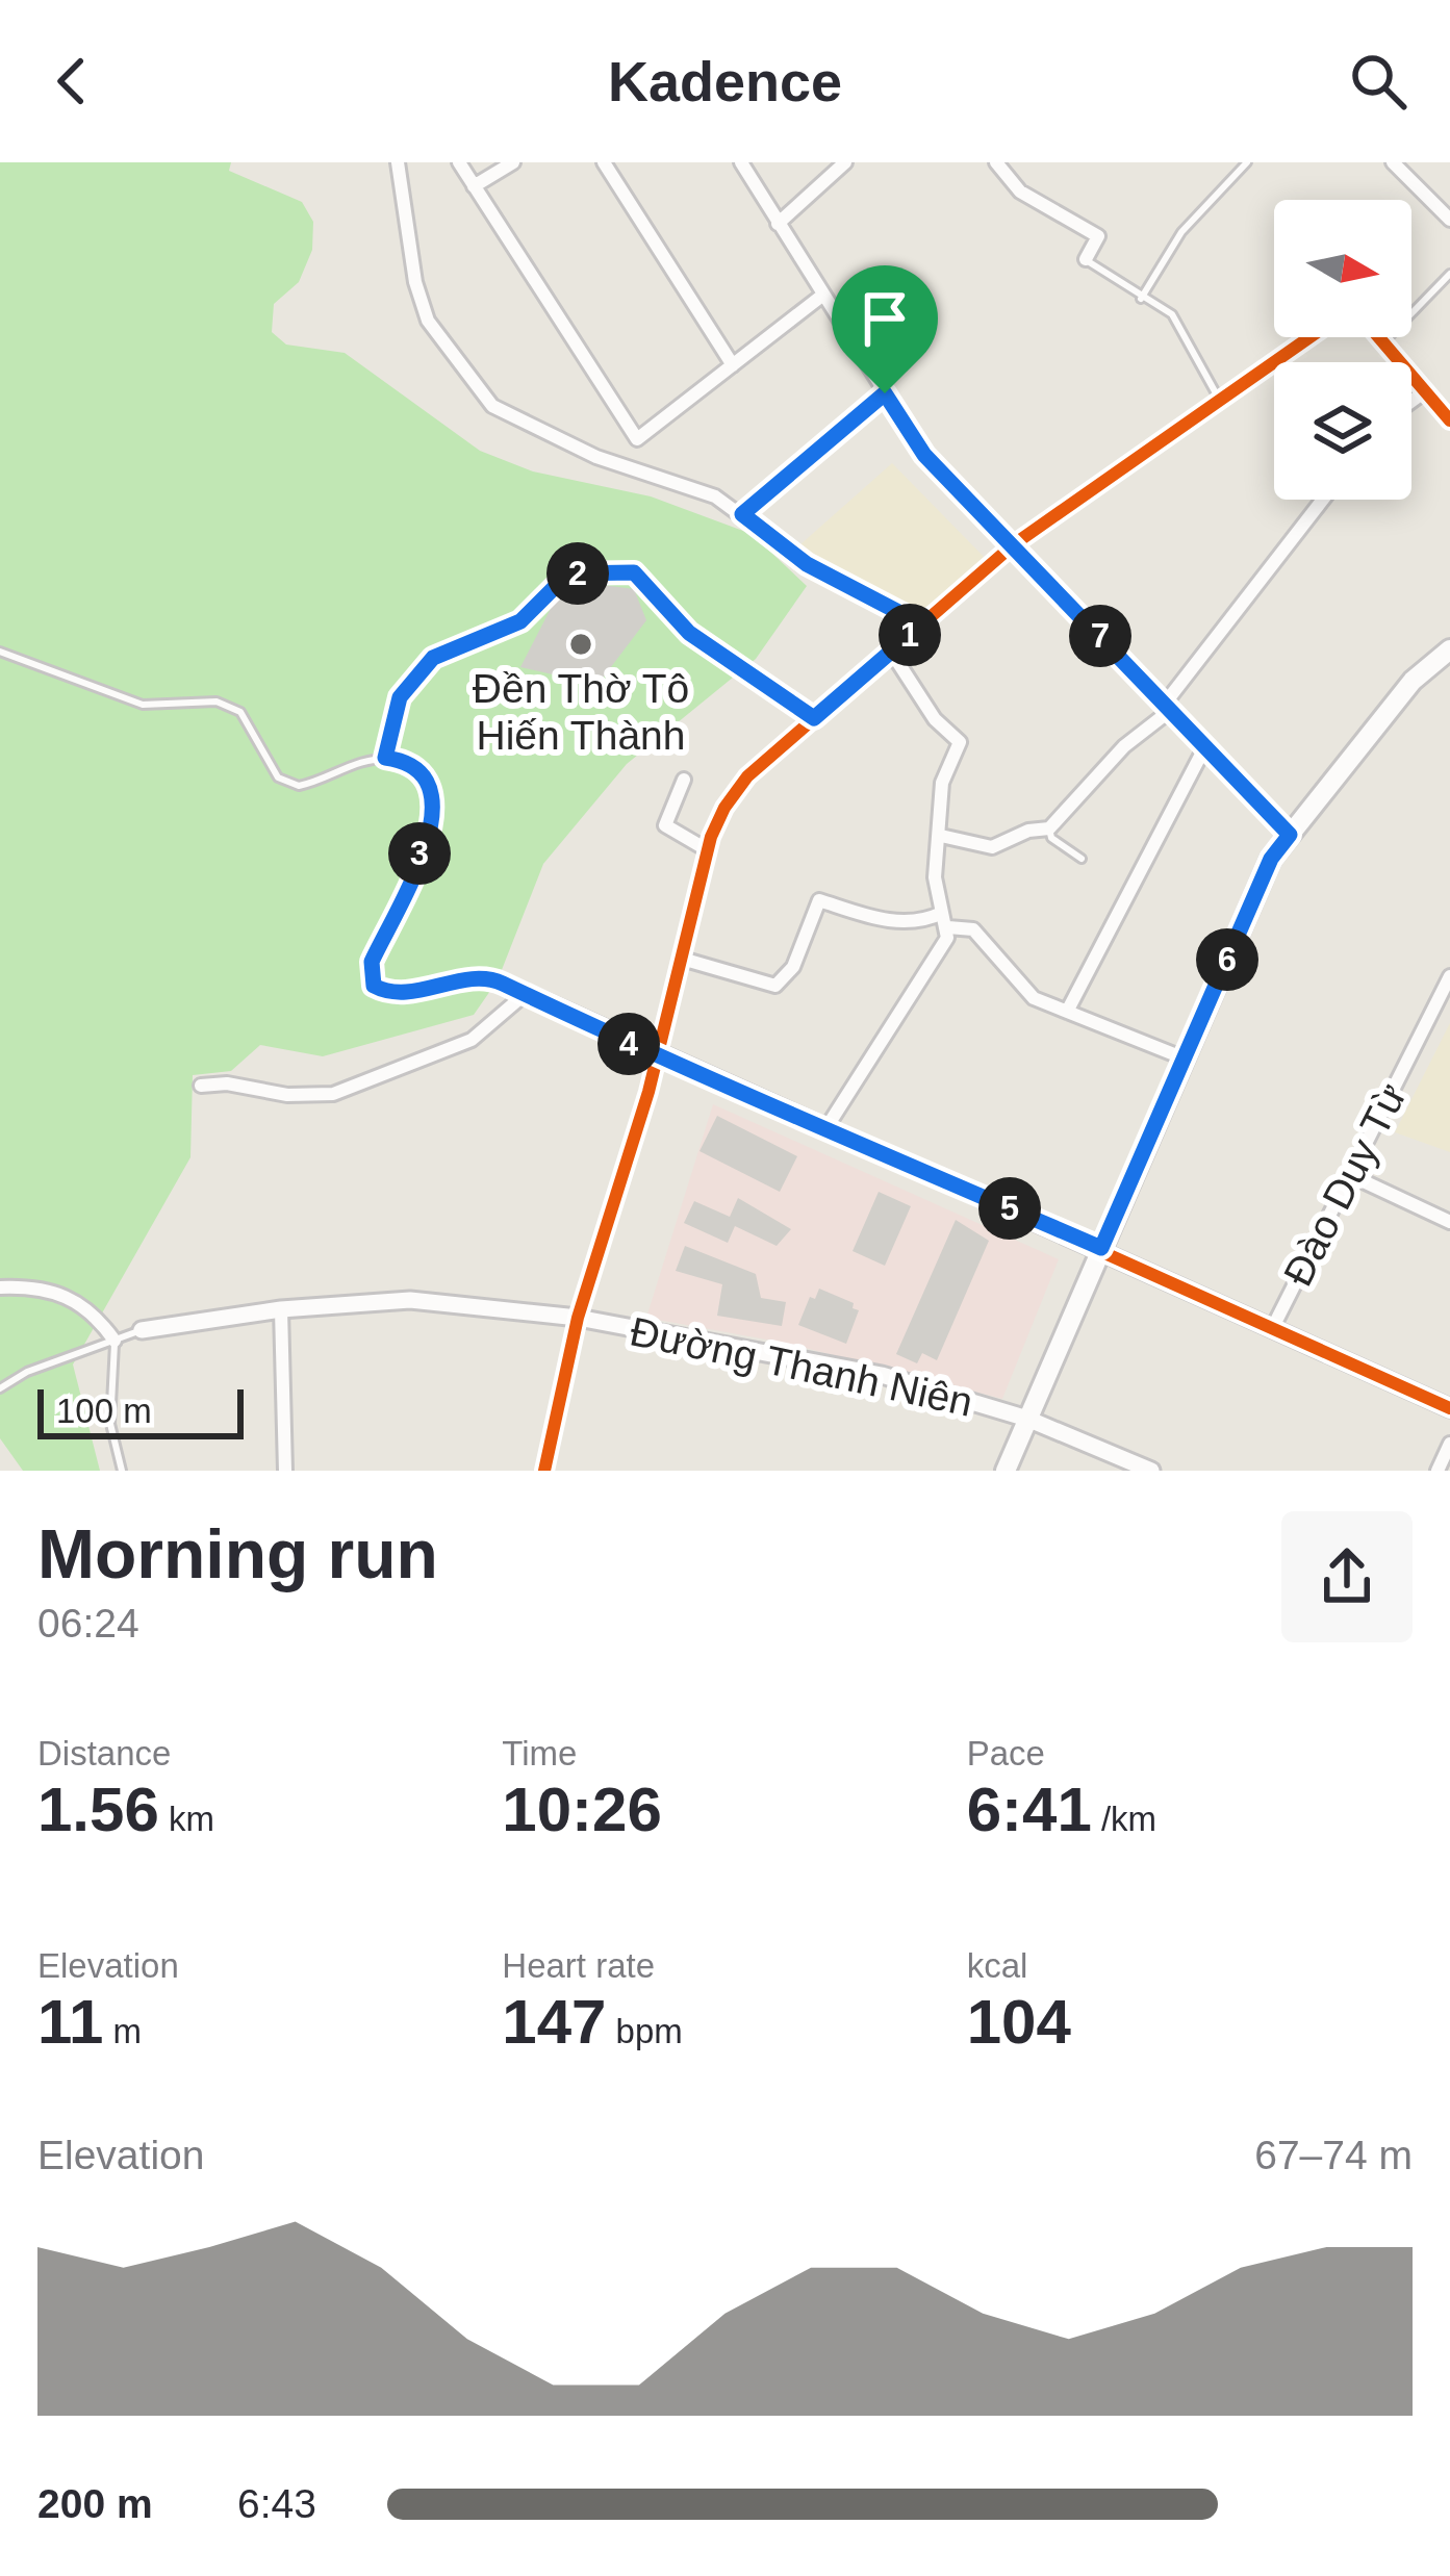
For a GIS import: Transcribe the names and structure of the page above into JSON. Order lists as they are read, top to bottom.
{
  "streets": {
    "street": ["Đào Duy Từ", "Đường Thanh Niên"]
  },
  "places": ["Đền Thờ Tô Hiến Thành"],
  "scale_bar": "100 m",
  "north": "right",
  "page": {
    "header": "Kadence",
    "pins": [
      "2",
      "1",
      "7",
      "3",
      "6",
      "4",
      "5"
    ],
    "scale": "100 m",
    "heading": ["Morning run", "06:24"],
    "stats": [
      ["Distance", "1.56 km"],
      ["Time", "10:26"],
      ["Pace", "6:41 /km"],
      ["Elevation", "11 m"],
      ["Heart rate", "147 bpm"],
      ["kcal", "104"]
    ],
    "chart": ["Elevation", "67–74 m"],
    "list": [
      {
        "name": "200 m",
        "note": "6:43"
      }
    ]
  }
}
